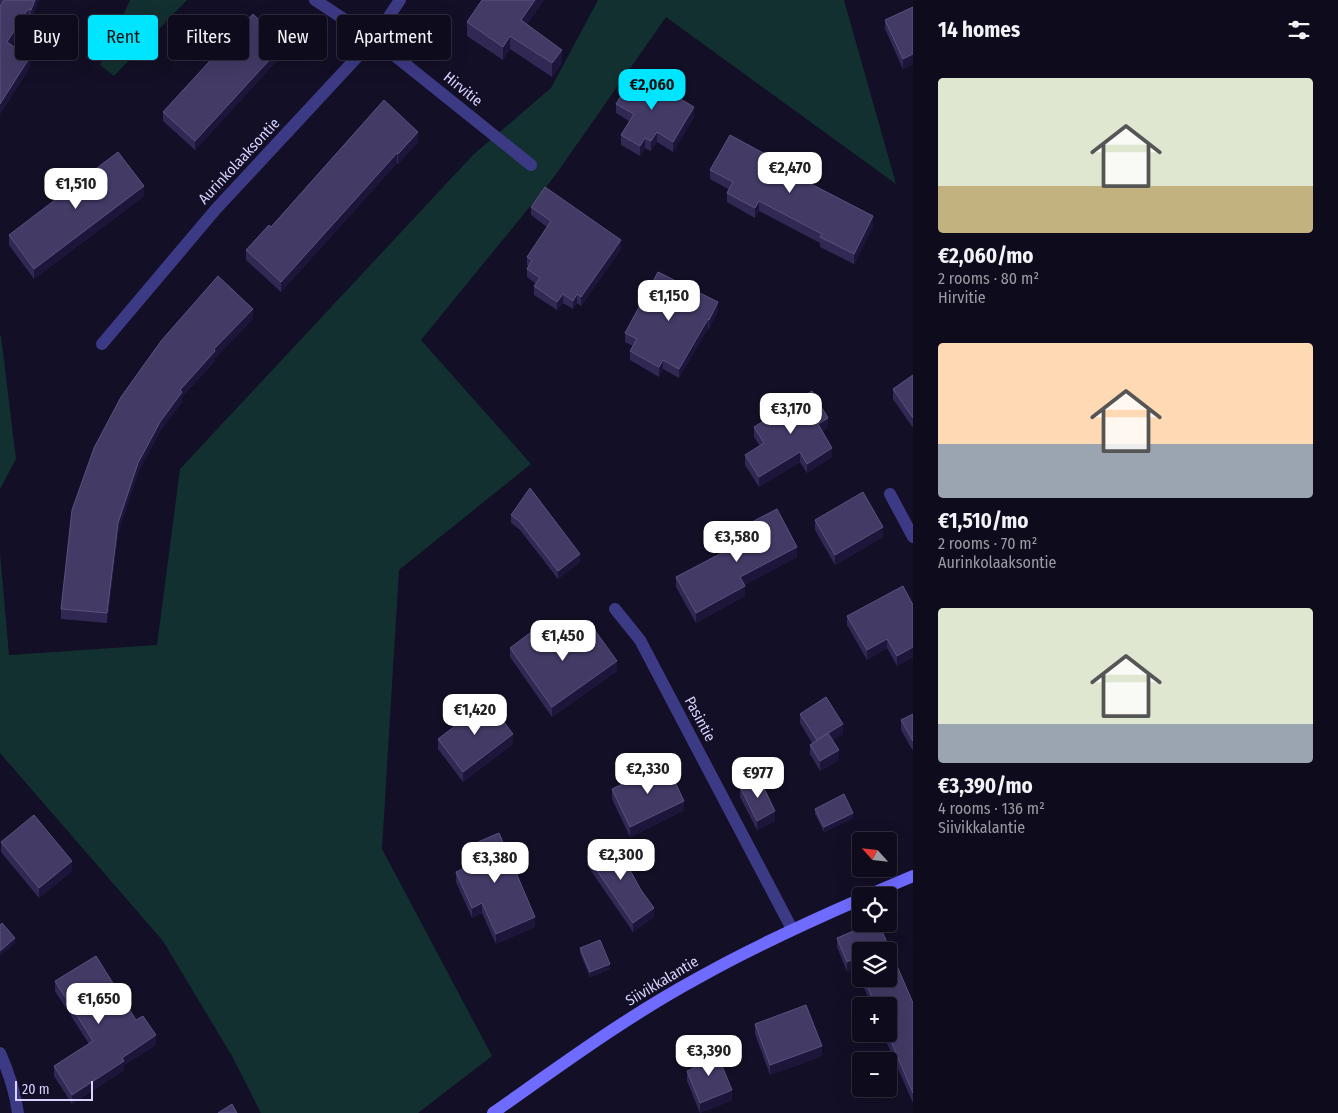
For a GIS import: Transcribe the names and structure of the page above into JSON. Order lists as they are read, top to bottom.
{
  "streets": {
    "main road": ["Siivikkalantie"],
    "street": ["Hirvitie", "Aurinkolaaksontie", "Pasintie"]
  },
  "crossings": [
    ["Pasintie", "Siivikkalantie"]
  ],
  "scale_bar": "20 m",
  "north": "top left",
  "page": {
    "heading": "14 homes",
    "chip": [
      "Buy",
      "Rent",
      "Filters",
      "New",
      "Apartment"
    ],
    "list": [
      {
        "name": "€2,060/mo",
        "note": "2 rooms · 80 m² · Hirvitie"
      },
      {
        "name": "€1,510/mo",
        "note": "2 rooms · 70 m² · Aurinkolaaksontie"
      },
      {
        "name": "€3,390/mo",
        "note": "4 rooms · 136 m² · Siivikkalantie"
      }
    ],
    "price": [
      "€2,060",
      "€2,470",
      "€1,510",
      "€1,150",
      "€3,170",
      "€3,580",
      "€1,450",
      "€1,420",
      "€2,330",
      "€977",
      "€2,300",
      "€3,380",
      "€1,650",
      "€3,390"
    ],
    "map_buttons": ["+", "−"],
    "scale": "20 m"
  }
}
